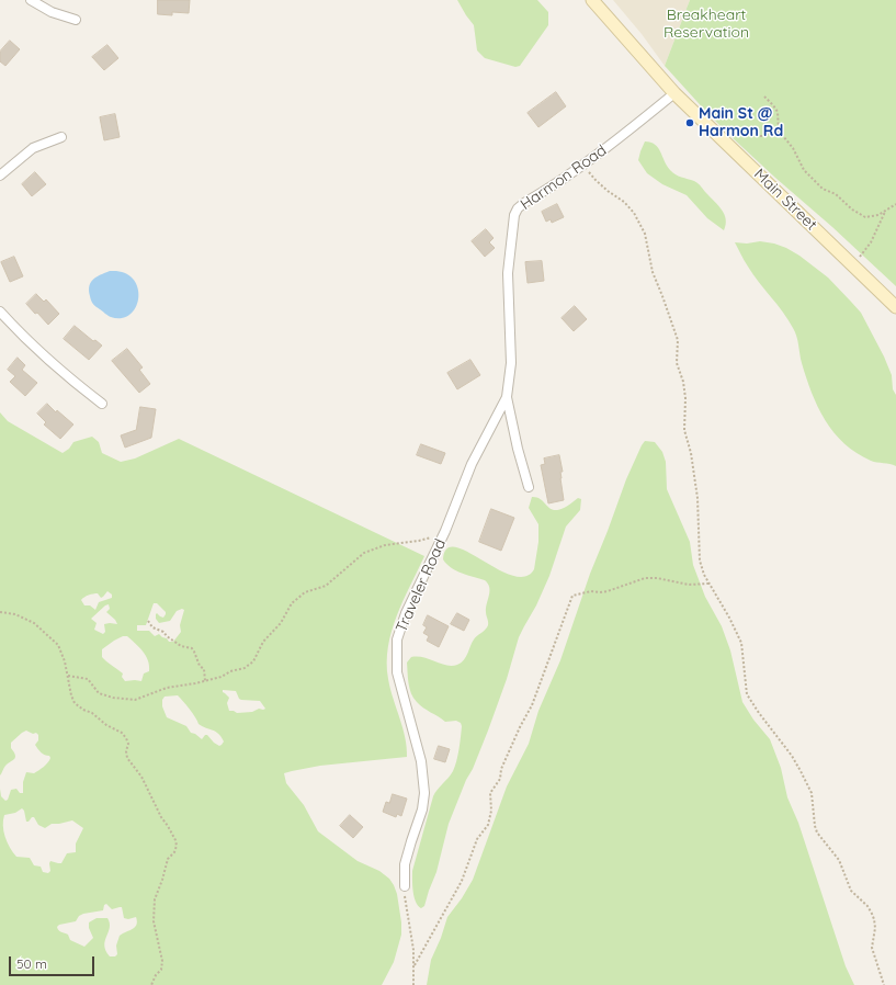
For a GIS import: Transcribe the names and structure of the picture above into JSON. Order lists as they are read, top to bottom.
{
  "streets": {
    "main road": ["Main Street"],
    "street": ["Harmon Road", "Traveler Road"]
  },
  "crossings": [
    ["Harmon Road", "Main Street"],
    ["Harmon Road", "Traveler Road"]
  ],
  "parks": ["Breakheart Reservation"],
  "places": ["Main St @ Harmon Rd"],
  "scale_bar": "50 m"
}
